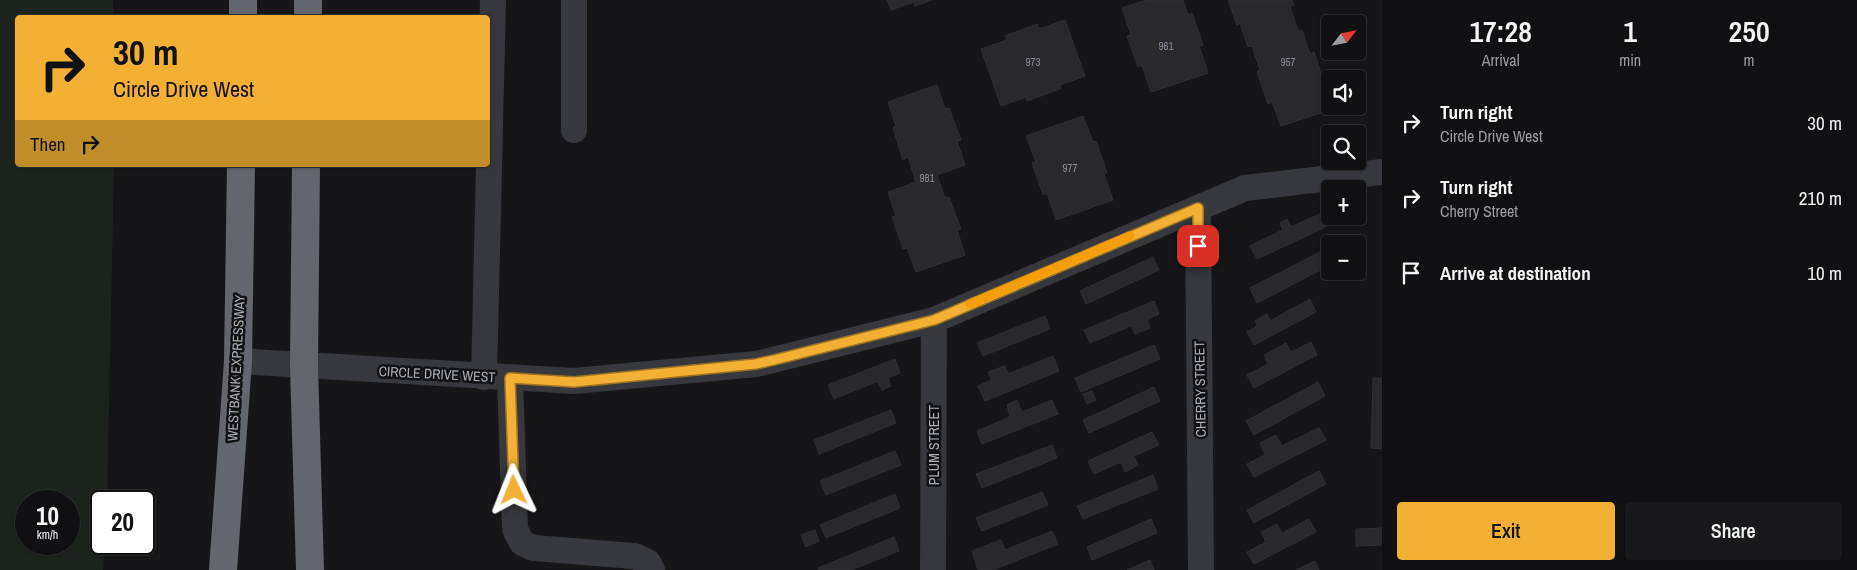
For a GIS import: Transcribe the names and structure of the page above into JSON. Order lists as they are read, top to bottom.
{
  "streets": {
    "highway": ["WESTBANK EXPRESSWAY"],
    "street": ["CIRCLE DRIVE WEST", "CHERRY STREET", "PLUM STREET"]
  },
  "crossings": [
    ["WESTBANK EXPRESSWAY", "CIRCLE DRIVE WEST"],
    ["CIRCLE DRIVE WEST", "CHERRY STREET"],
    ["CIRCLE DRIVE WEST", "PLUM STREET"]
  ],
  "house_numbers": [
    "961",
    "973",
    "957",
    "977",
    "981"
  ],
  "north": "top right",
  "page": {
    "eta": [
      "17:28",
      "Arrival",
      "1",
      "min",
      "250",
      "m"
    ],
    "map_buttons": ["+", "−"],
    "turn": ["30 m", "Circle Drive West"],
    "list": [
      {
        "name": "Turn right",
        "note": "Circle Drive West",
        "value": "30 m"
      },
      {
        "name": "Turn right",
        "note": "Cherry Street",
        "value": "210 m"
      },
      {
        "name": "Arrive at destination",
        "value": "10 m"
      }
    ],
    "then": "Then",
    "speed": "10 km/h",
    "limit": "20",
    "buttons": ["Exit", "Share"]
  }
}
